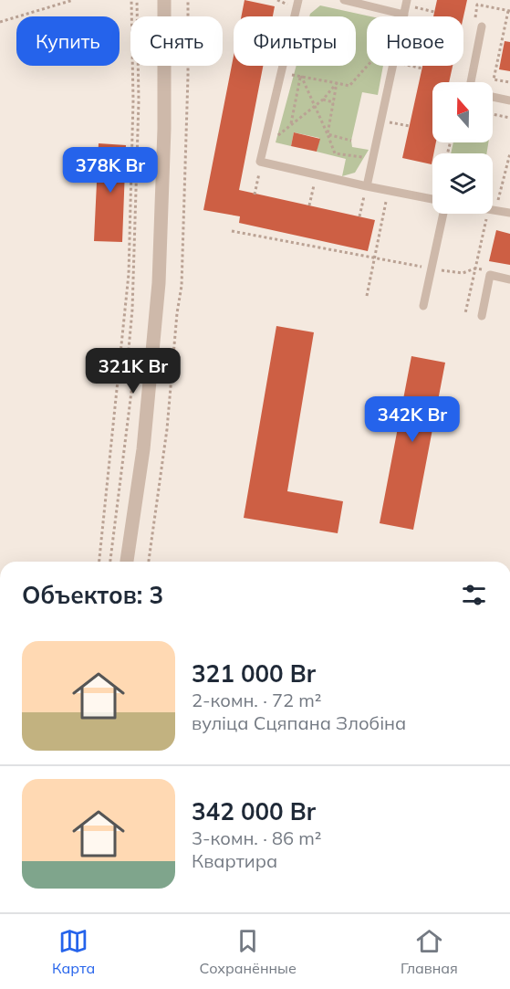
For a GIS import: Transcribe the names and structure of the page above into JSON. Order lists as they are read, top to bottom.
{
  "north": "top",
  "page": {
    "chip": [
      "Купить",
      "Снять",
      "Фильтры",
      "Новое"
    ],
    "price": ["378K Br", "321K Br", "342K Br"],
    "heading": "Объектов: 3",
    "list": [
      {
        "name": "321 000 Br",
        "note": "2-комн. · 72 m² · вуліца Сцяпана Злобіна"
      },
      {
        "name": "342 000 Br",
        "note": "3-комн. · 86 m² · Квартира"
      }
    ],
    "tabs": ["Карта", "Сохранённые", "Главная"]
  }
}
